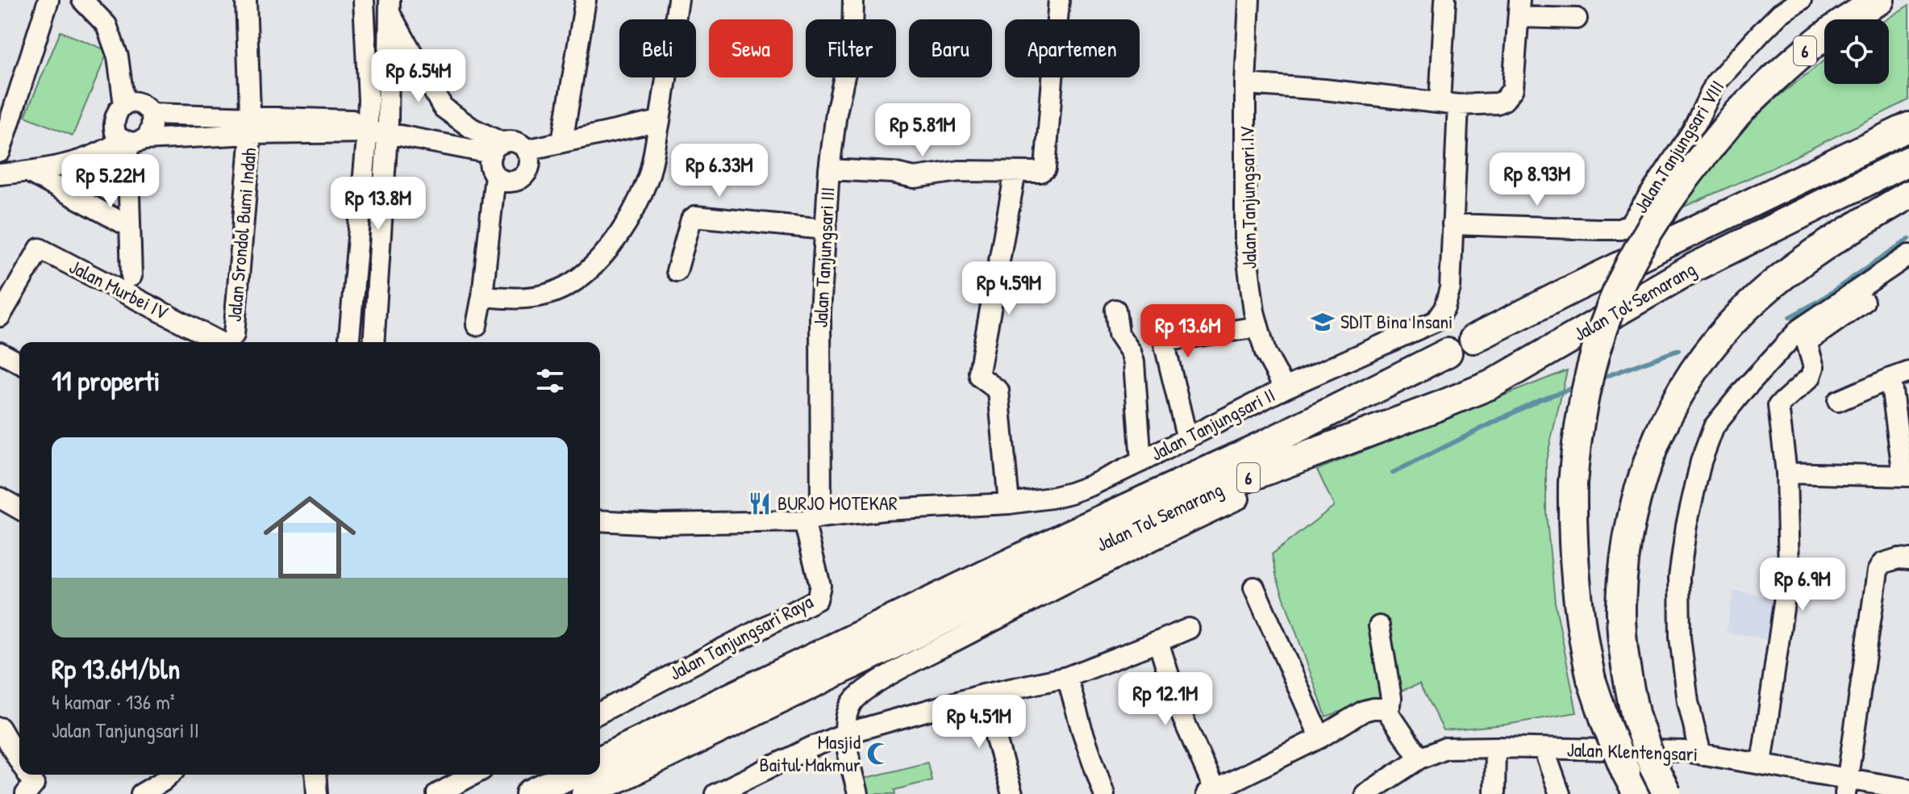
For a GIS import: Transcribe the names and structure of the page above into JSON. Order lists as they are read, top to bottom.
{
  "streets": {
    "highway": ["6", "Jalan Tol Semarang"],
    "street": [
      "Jalan Tanjungsari VIII",
      "Jalan Tanjungsari IV",
      "Jalan Srondol Bumi Indah",
      "Jalan Tanjungsari III",
      "Jalan Murbei IV",
      "Jalan Tanjungsari II",
      "Jalan Tanjungsari Raya",
      "Jalan Klentengsari"
    ]
  },
  "crossings": [
    ["Jalan Tanjungsari IV", "Jalan Tanjungsari II"],
    ["Jalan Srondol Bumi Indah", "Jalan Murbei IV"],
    ["Jalan Tanjungsari III", "Jalan Tanjungsari II"],
    ["Jalan Tanjungsari III", "Jalan Tanjungsari Raya"],
    ["Jalan Tanjungsari II", "Jalan Tanjungsari Raya"]
  ],
  "places": {
    "school or university": ["SDIT Bina Insani"],
    "restaurant": ["BURJO MOTEKAR"],
    "mosque": ["Masjid Baitul Makmur"]
  },
  "page": {
    "chip": [
      "Beli",
      "Sewa",
      "Filter",
      "Baru",
      "Apartemen"
    ],
    "price": [
      "Rp 6.54M",
      "Rp 5.81M",
      "Rp 6.33M",
      "Rp 8.93M",
      "Rp 5.22M",
      "Rp 13.8M",
      "Rp 4.59M",
      "Rp 13.6M",
      "Rp 6.9M",
      "Rp 12.1M",
      "Rp 4.51M"
    ],
    "heading": "11 properti",
    "list": [
      {
        "name": "Rp 13.6M/bln",
        "note": "4 kamar · 136 m² · Jalan Tanjungsari II"
      }
    ]
  }
}
